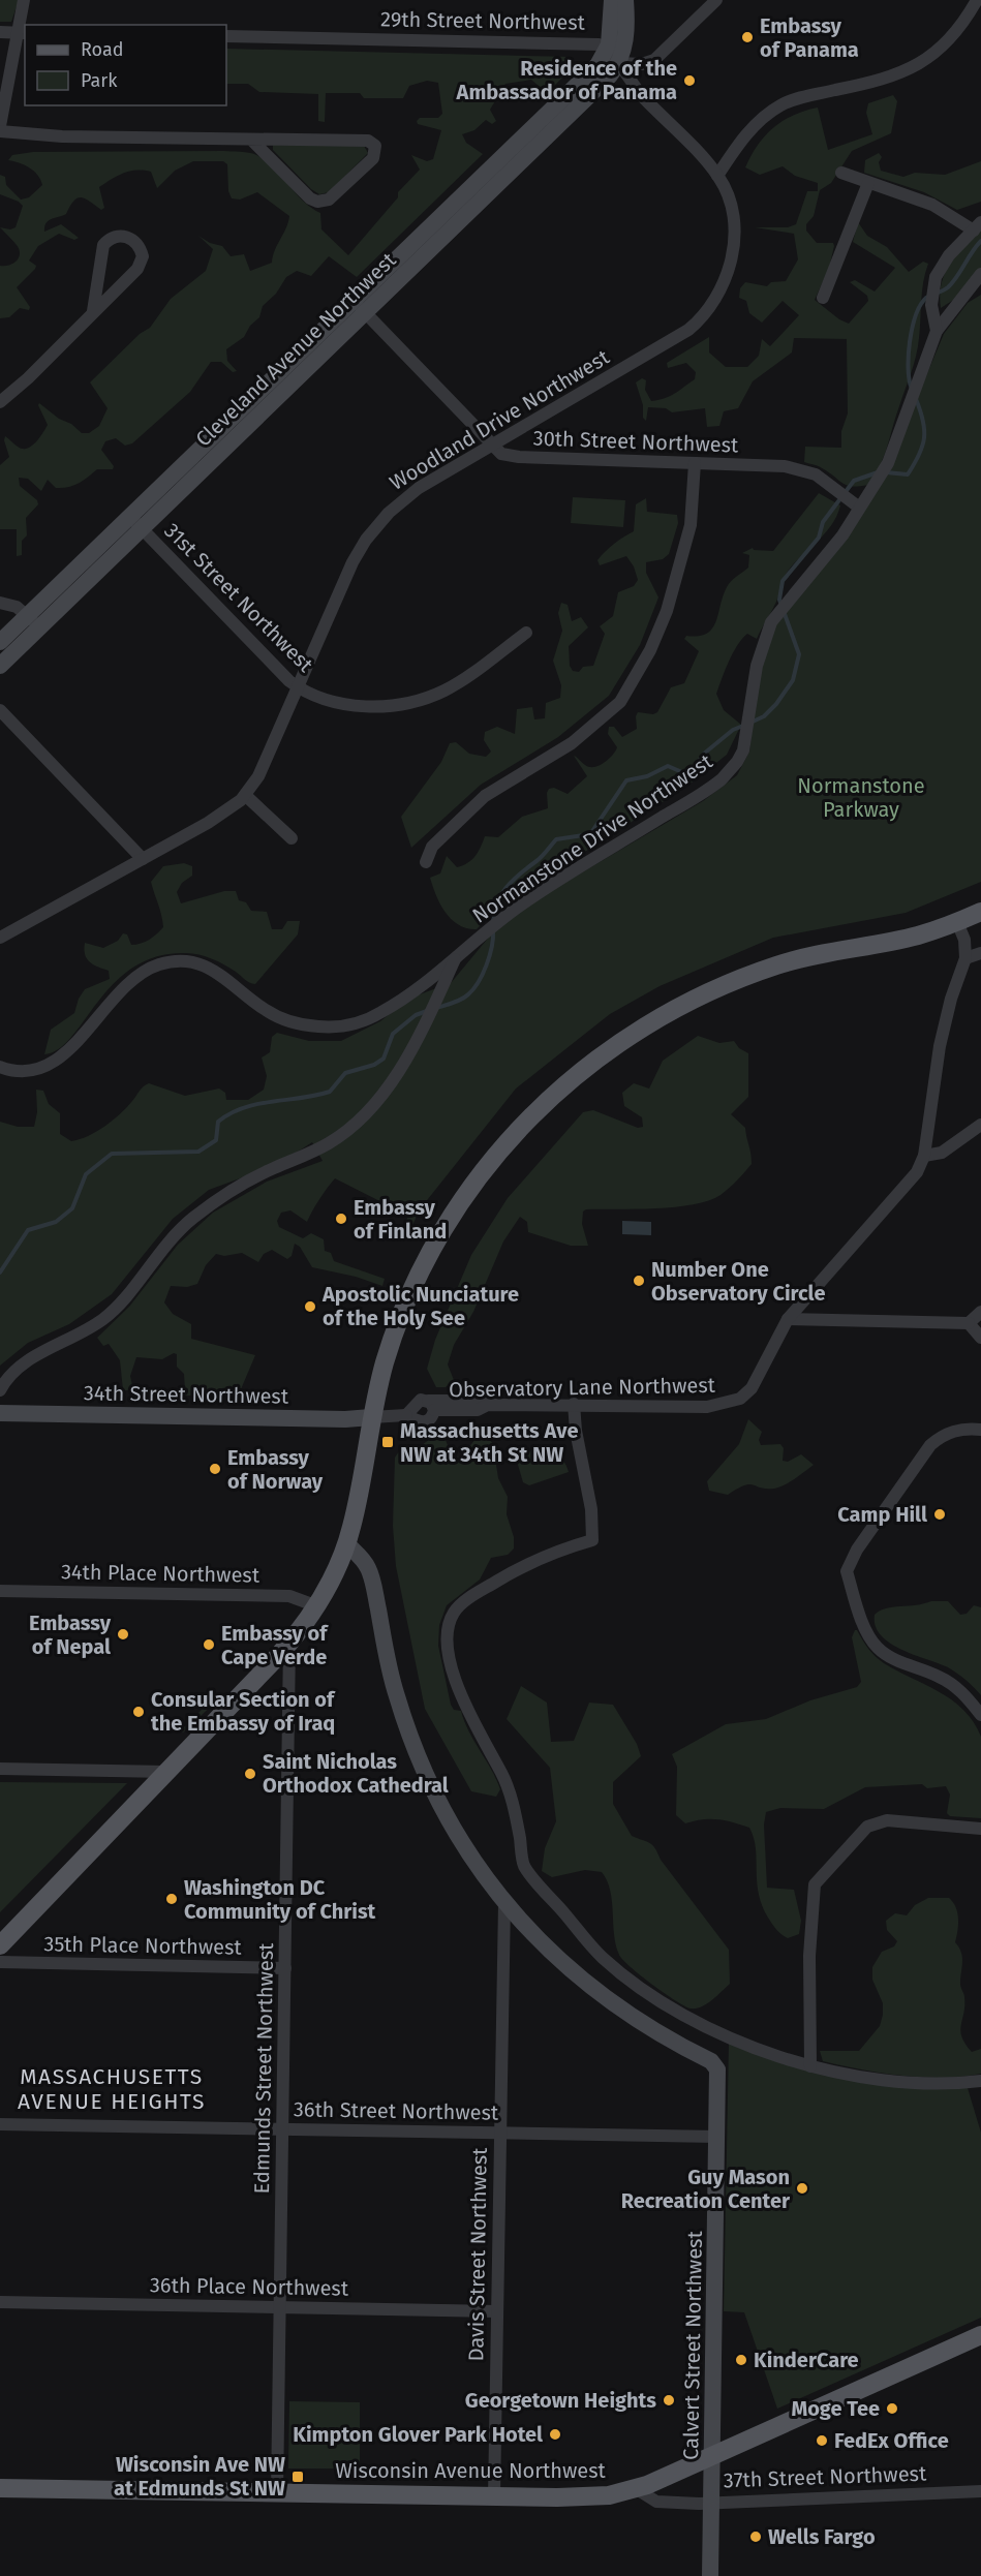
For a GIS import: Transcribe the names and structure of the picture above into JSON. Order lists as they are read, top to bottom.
{
  "streets": {
    "main road": [
      "Cleveland Avenue Northwest",
      "34th Street Northwest",
      "Calvert Street Northwest",
      "Wisconsin Avenue Northwest"
    ],
    "street": [
      "29th Street Northwest",
      "Woodland Drive Northwest",
      "30th Street Northwest",
      "31st Street Northwest",
      "Normanstone Drive Northwest",
      "Observatory Lane Northwest",
      "34th Place Northwest",
      "35th Place Northwest",
      "Edmunds Street Northwest",
      "36th Street Northwest",
      "Davis Street Northwest",
      "36th Place Northwest",
      "37th Street Northwest"
    ]
  },
  "crossings": [
    ["29th Street Northwest", "Cleveland Avenue Northwest"],
    ["Cleveland Avenue Northwest", "30th Street Northwest"],
    ["Cleveland Avenue Northwest", "31st Street Northwest"],
    ["Woodland Drive Northwest", "30th Street Northwest"],
    ["Woodland Drive Northwest", "31st Street Northwest"],
    ["30th Street Northwest", "Normanstone Drive Northwest"],
    ["Observatory Lane Northwest", "34th Street Northwest"],
    ["35th Place Northwest", "Edmunds Street Northwest"],
    ["Edmunds Street Northwest", "36th Street Northwest"],
    ["Edmunds Street Northwest", "36th Place Northwest"],
    ["Edmunds Street Northwest", "Wisconsin Avenue Northwest"],
    ["36th Street Northwest", "Davis Street Northwest"],
    ["36th Street Northwest", "Calvert Street Northwest"],
    ["Davis Street Northwest", "36th Place Northwest"],
    ["Davis Street Northwest", "Calvert Street Northwest"],
    ["Davis Street Northwest", "Wisconsin Avenue Northwest"],
    ["Calvert Street Northwest", "Wisconsin Avenue Northwest"],
    ["Calvert Street Northwest", "37th Street Northwest"],
    ["Wisconsin Avenue Northwest", "37th Street Northwest"]
  ],
  "districts": ["MASSACHUSETTS AVENUE HEIGHTS"],
  "parks": ["Normanstone Parkway"],
  "places": {
    "other": [
      "Embassy of Panama",
      "Residence of the Ambassador of Panama",
      "Embassy of Finland",
      "Number One Observatory Circle",
      "Apostolic Nunciature of the Holy See",
      "Embassy of Norway",
      "Camp Hill",
      "Embassy of Nepal",
      "Embassy of Cape Verde",
      "Consular Section of the Embassy of Iraq",
      "Saint Nicholas Orthodox Cathedral",
      "Washington DC Community of Christ",
      "Guy Mason Recreation Center",
      "KinderCare",
      "Georgetown Heights",
      "Moge Tee",
      "Kimpton Glover Park Hotel",
      "FedEx Office",
      "Wells Fargo"
    ],
    "transit": ["Massachusetts Ave NW at 34th St NW", "Wisconsin Ave NW at Edmunds St NW"]
  },
  "legend": ["Road", "Park"]
}
